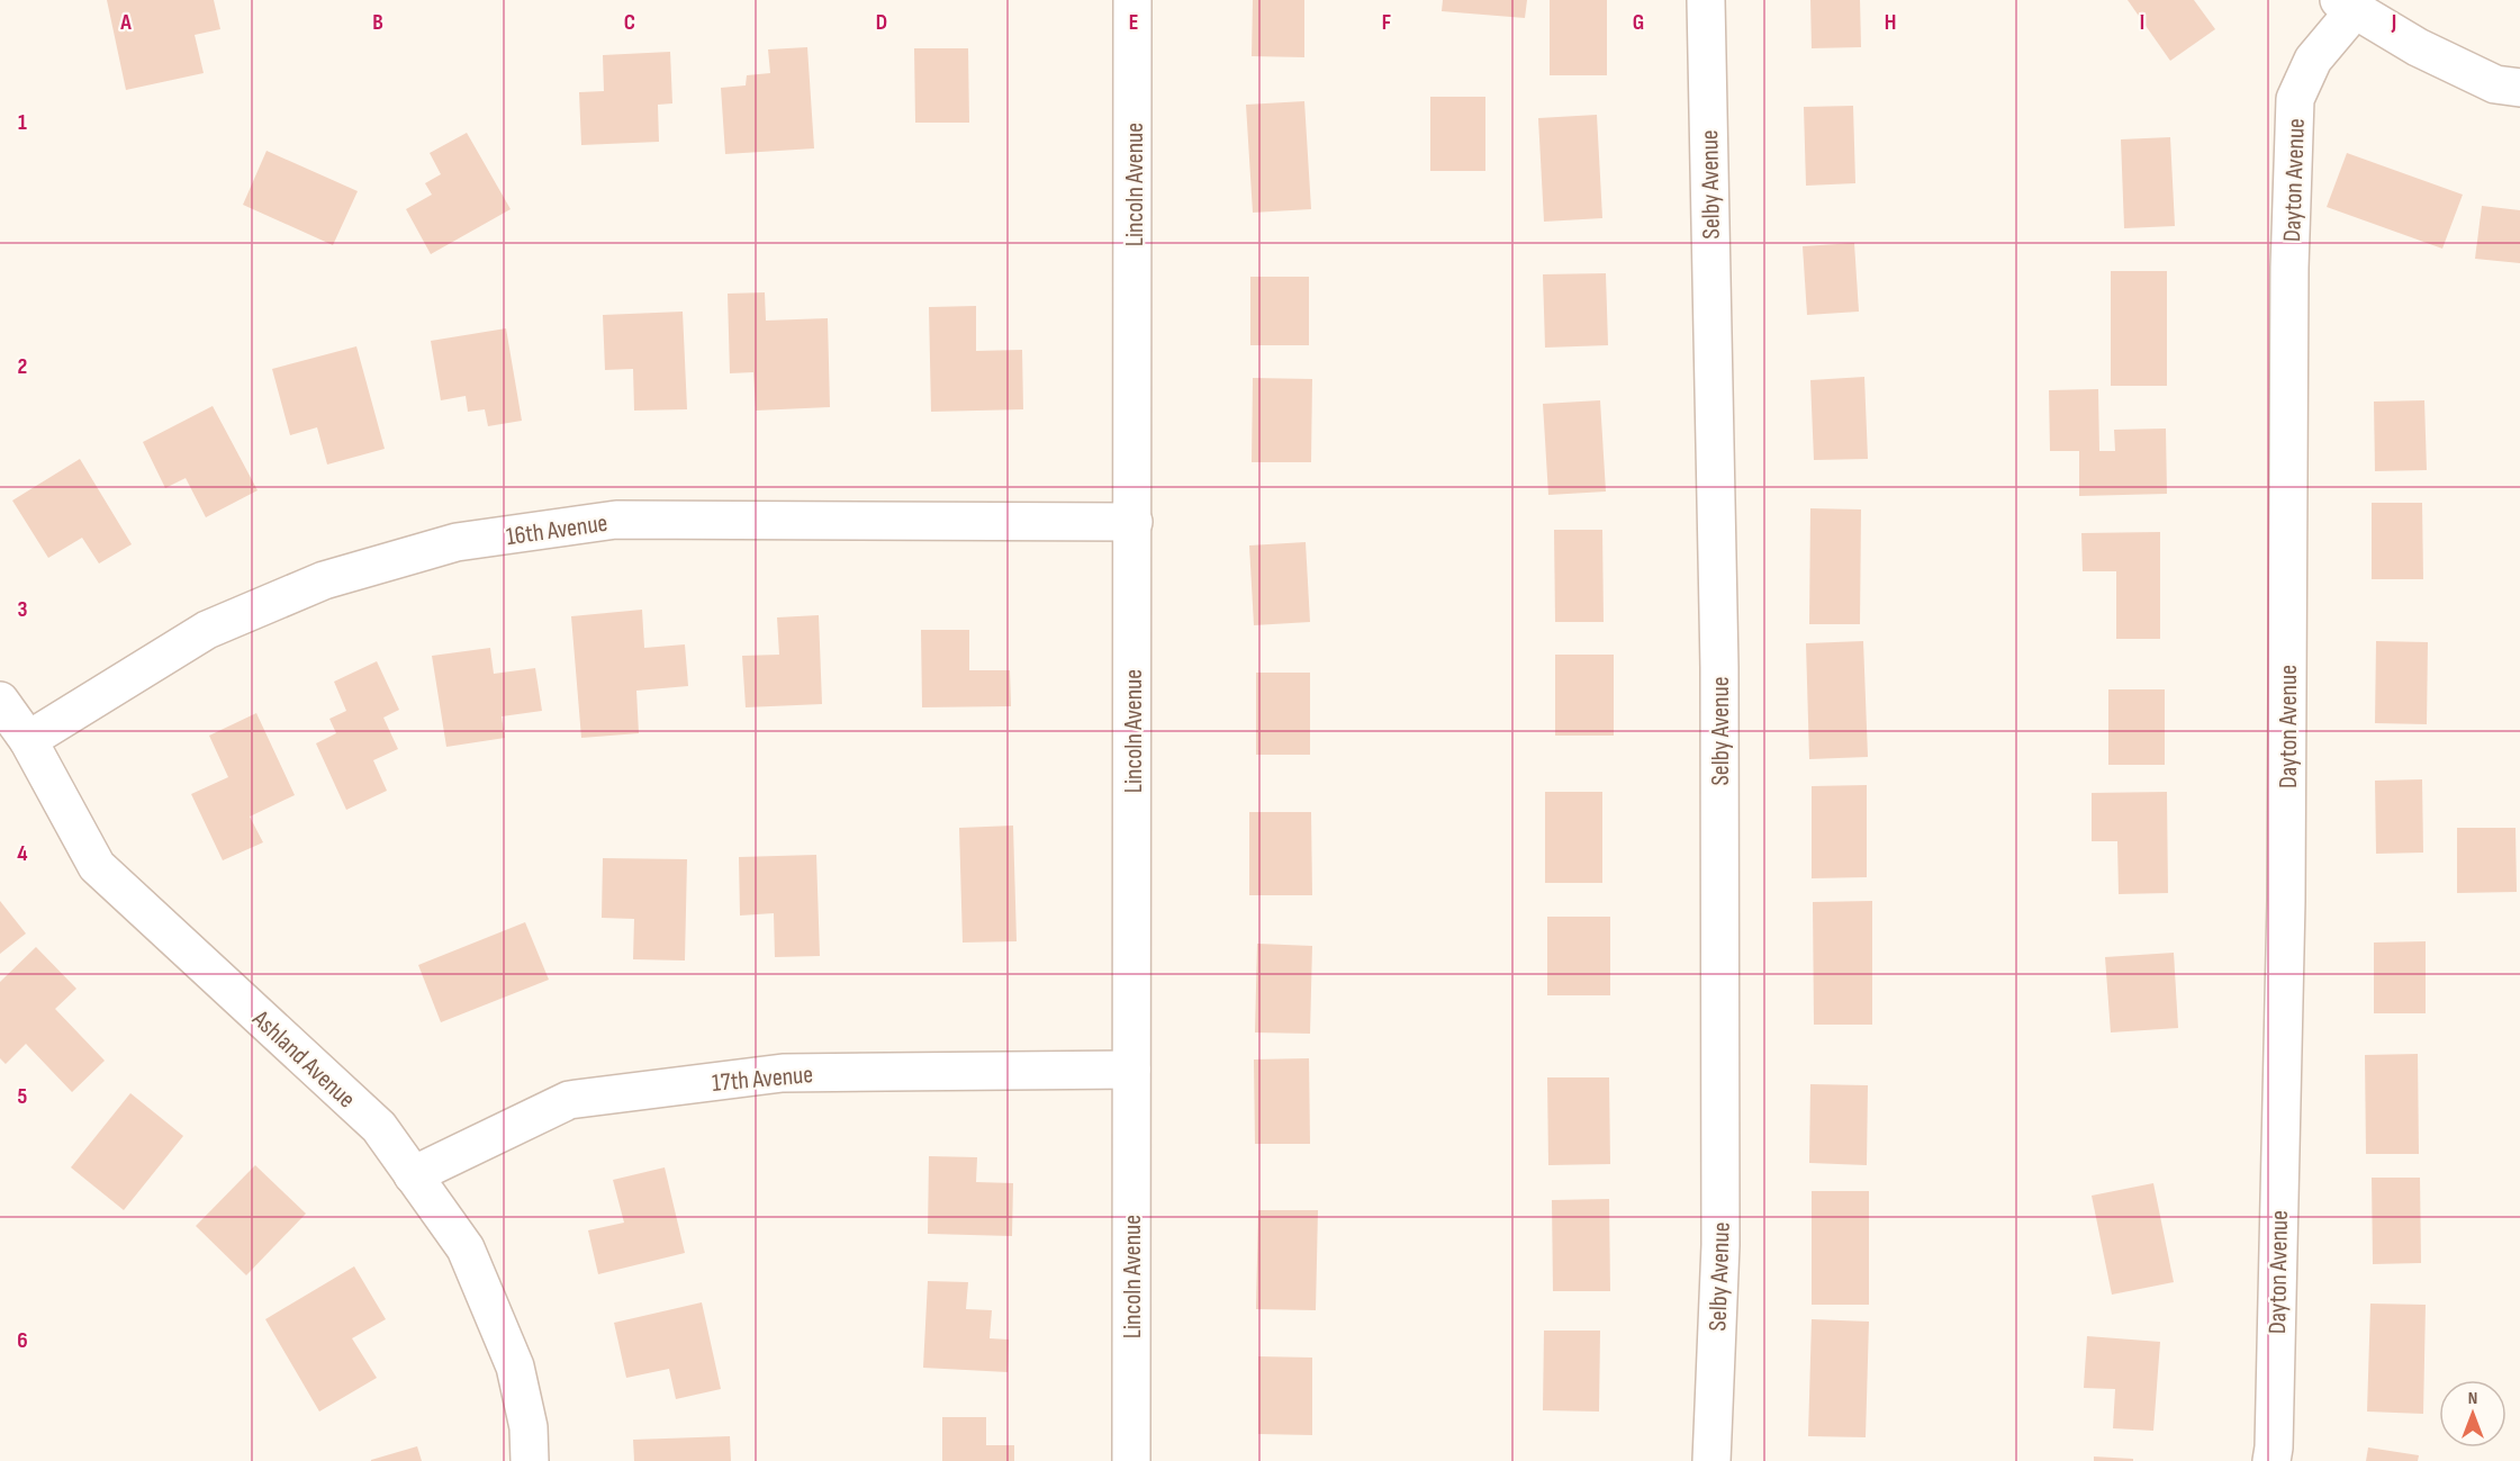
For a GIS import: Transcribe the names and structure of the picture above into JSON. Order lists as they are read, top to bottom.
{
  "streets": {
    "street": [
      "Dayton Avenue",
      "Lincoln Avenue",
      "Selby Avenue",
      "16th Avenue",
      "Ashland Avenue",
      "17th Avenue"
    ]
  },
  "crossings": [
    ["Lincoln Avenue", "16th Avenue"],
    ["Lincoln Avenue", "17th Avenue"],
    ["16th Avenue", "Ashland Avenue"],
    ["Ashland Avenue", "17th Avenue"]
  ],
  "north": "top",
  "grid": {
    "columns": [
      "A",
      "B",
      "C",
      "D",
      "E",
      "F",
      "G",
      "H",
      "I",
      "J"
    ],
    "rows": [
      "1",
      "2",
      "3",
      "4",
      "5",
      "6"
    ]
  }
}
